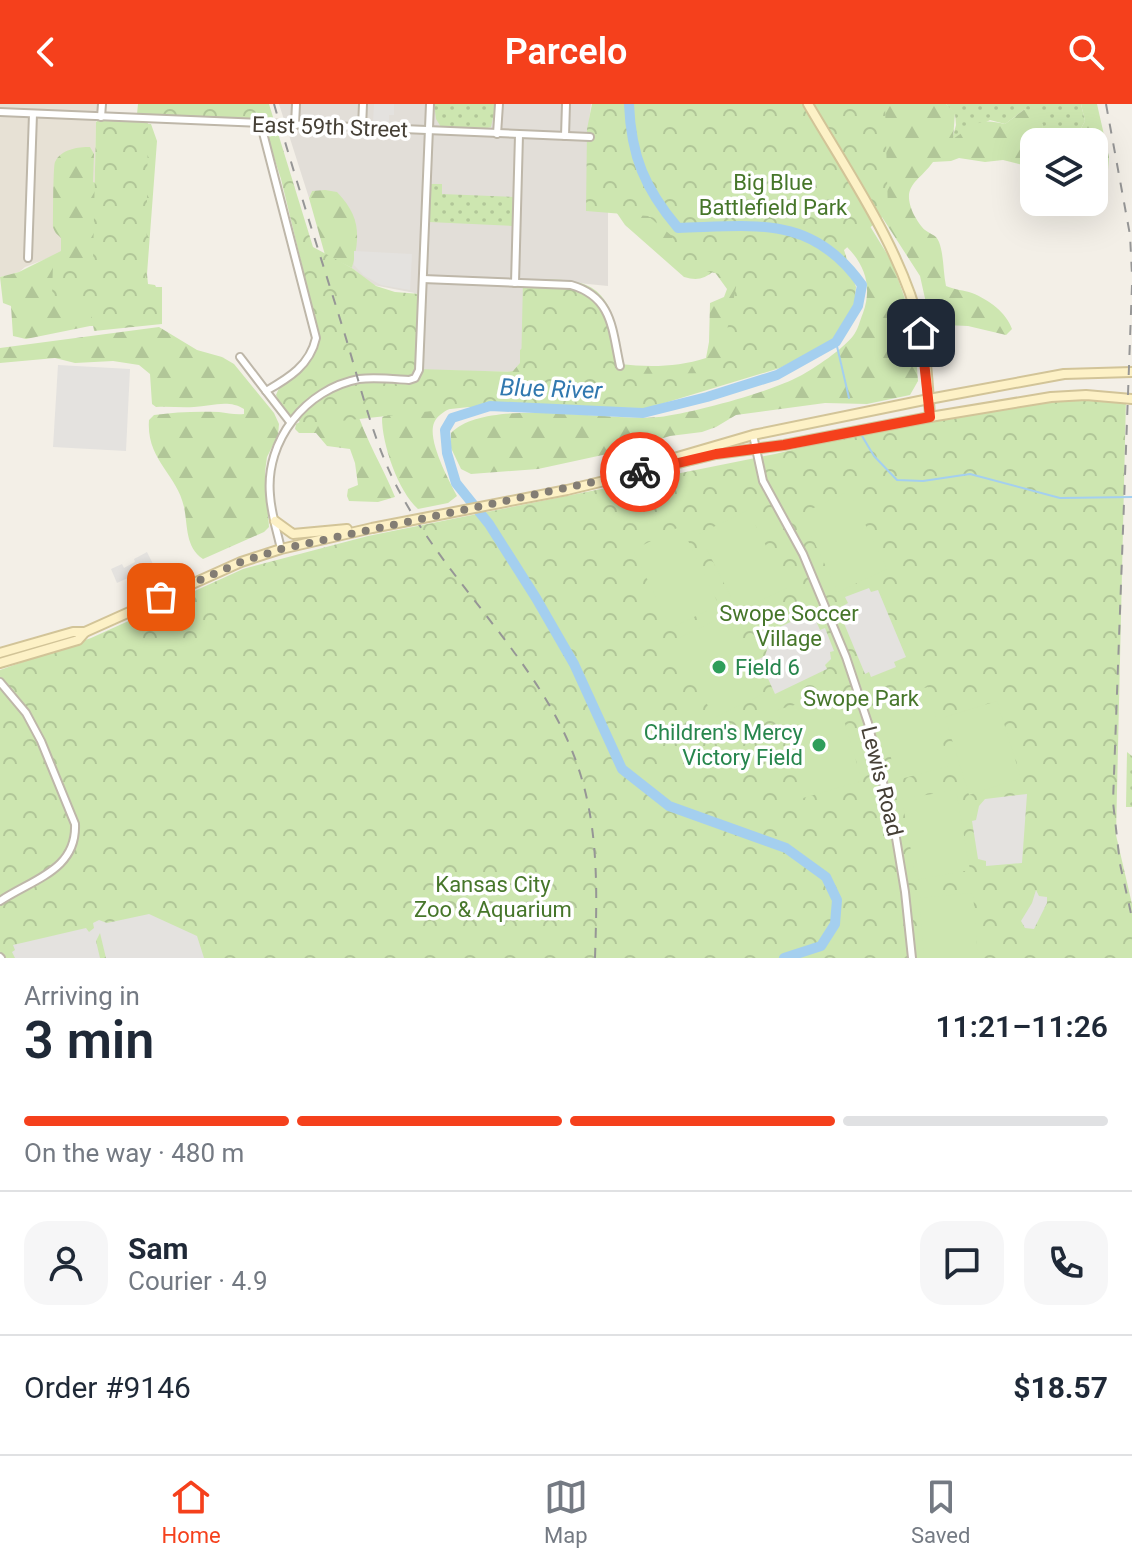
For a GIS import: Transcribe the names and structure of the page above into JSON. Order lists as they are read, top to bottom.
{
  "streets": {
    "street": ["East 59th Street", "Lewis Road"]
  },
  "water": ["Blue River"],
  "parks": [
    "Big Blue Battlefield Park",
    "Swope Soccer Village",
    "Swope Park",
    "Kansas City Zoo & Aquarium"
  ],
  "places": ["Field 6", "Children's Mercy Victory Field"],
  "page": {
    "header": "Parcelo",
    "heading": ["3 min", "Arriving in", "11:21–11:26"],
    "panel": [
      "Sam",
      "Courier · 4.9",
      "Order #9146",
      "$18.57"
    ],
    "bar": "On the way · 480 m",
    "tabs": ["Home", "Map", "Saved"]
  }
}
